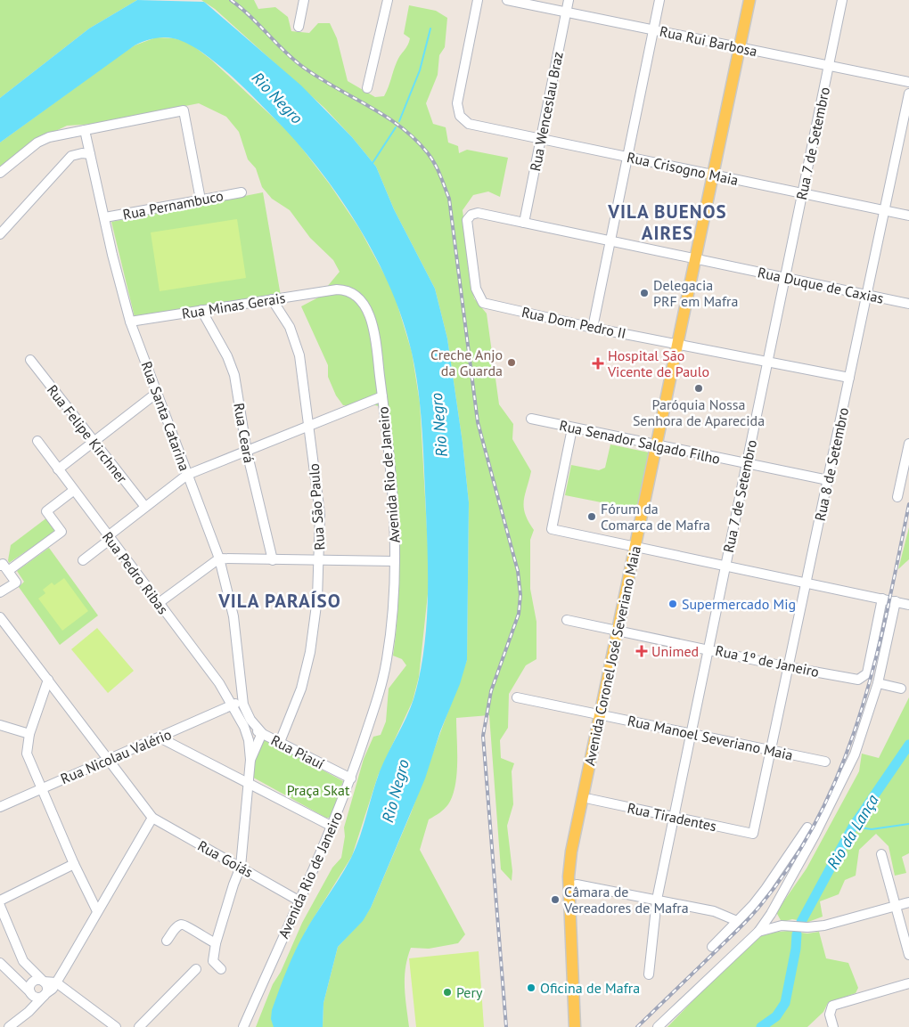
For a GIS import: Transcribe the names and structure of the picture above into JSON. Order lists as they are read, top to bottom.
{
  "streets": {
    "main road": ["Avenida Coronel José Severiano Maia"],
    "street": [
      "Rua Rui Barbosa",
      "Rua Wenceslau Braz",
      "Rua 7 de Setembro",
      "Rua Crisogno Maia",
      "Rua Pernambuco",
      "Rua Duque de Caxias",
      "Rua Minas Gerais",
      "Rua Dom Pedro II",
      "Rua Santa Catarina",
      "Rua Ceará",
      "Rua Felipe Kirchner",
      "Rua Senador Salgado Filho",
      "Rua 8 de Setembro",
      "Avenida Rio de Janeiro",
      "Rua São Paulo",
      "Rua Pedro Ribas",
      "Rua 1º de Janeiro",
      "Rua Manoel Severiano Maia",
      "Rua Piauí",
      "Rua Nicolau Valério",
      "Rua Tiradentes",
      "Rua Goiás"
    ]
  },
  "crossings": [
    ["Rua Rui Barbosa", "Rua Wenceslau Braz"],
    ["Rua Rui Barbosa", "Rua 7 de Setembro"],
    ["Rua Rui Barbosa", "Avenida Coronel José Severiano Maia"],
    ["Rua Wenceslau Braz", "Rua Crisogno Maia"],
    ["Rua Wenceslau Braz", "Rua Duque de Caxias"],
    ["Rua 7 de Setembro", "Rua Crisogno Maia"],
    ["Rua 7 de Setembro", "Rua Duque de Caxias"],
    ["Rua 7 de Setembro", "Rua Dom Pedro II"],
    ["Rua 7 de Setembro", "Rua Senador Salgado Filho"],
    ["Rua 7 de Setembro", "Rua 1º de Janeiro"],
    ["Rua 7 de Setembro", "Rua Manoel Severiano Maia"],
    ["Rua 7 de Setembro", "Rua Tiradentes"],
    ["Rua Crisogno Maia", "Rua 8 de Setembro"],
    ["Rua Crisogno Maia", "Avenida Coronel José Severiano Maia"],
    ["Rua Pernambuco", "Rua Santa Catarina"],
    ["Rua Duque de Caxias", "Rua Dom Pedro II"],
    ["Rua Duque de Caxias", "Rua 8 de Setembro"],
    ["Rua Duque de Caxias", "Avenida Coronel José Severiano Maia"],
    ["Rua Minas Gerais", "Rua Santa Catarina"],
    ["Rua Minas Gerais", "Rua Ceará"],
    ["Rua Minas Gerais", "Avenida Rio de Janeiro"],
    ["Rua Minas Gerais", "Rua São Paulo"],
    ["Rua Dom Pedro II", "Rua 8 de Setembro"],
    ["Rua Dom Pedro II", "Avenida Coronel José Severiano Maia"],
    ["Rua Santa Catarina", "Rua Piauí"],
    ["Rua Senador Salgado Filho", "Rua 8 de Setembro"],
    ["Rua Senador Salgado Filho", "Avenida Coronel José Severiano Maia"],
    ["Rua 8 de Setembro", "Rua 1º de Janeiro"],
    ["Rua 8 de Setembro", "Rua Manoel Severiano Maia"],
    ["Rua 8 de Setembro", "Rua Tiradentes"],
    ["Avenida Rio de Janeiro", "Rua Piauí"],
    ["Avenida Rio de Janeiro", "Rua Goiás"],
    ["Rua São Paulo", "Rua Piauí"],
    ["Rua Pedro Ribas", "Rua Nicolau Valério"],
    ["Avenida Coronel José Severiano Maia", "Rua 1º de Janeiro"],
    ["Avenida Coronel José Severiano Maia", "Rua Manoel Severiano Maia"],
    ["Avenida Coronel José Severiano Maia", "Rua Tiradentes"]
  ],
  "districts": ["VILA BUENOS AIRES", "VILA PARAÍSO"],
  "water": ["Rio Negro", "Rio da Lança"],
  "parks": ["Praça Skat"],
  "places": {
    "other": [
      "Delegacia PRF em Mafra",
      "Creche Anjo da Guarda",
      "Paróquia Nossa Senhora de Aparecida",
      "Fórum da Comarca de Mafra",
      "Supermercado Mig",
      "Câmara de Vereadores de Mafra",
      "Oficina de Mafra",
      "Pery"
    ],
    "health": ["Hospital São Vicente de Paulo", "Unimed"]
  }
}
